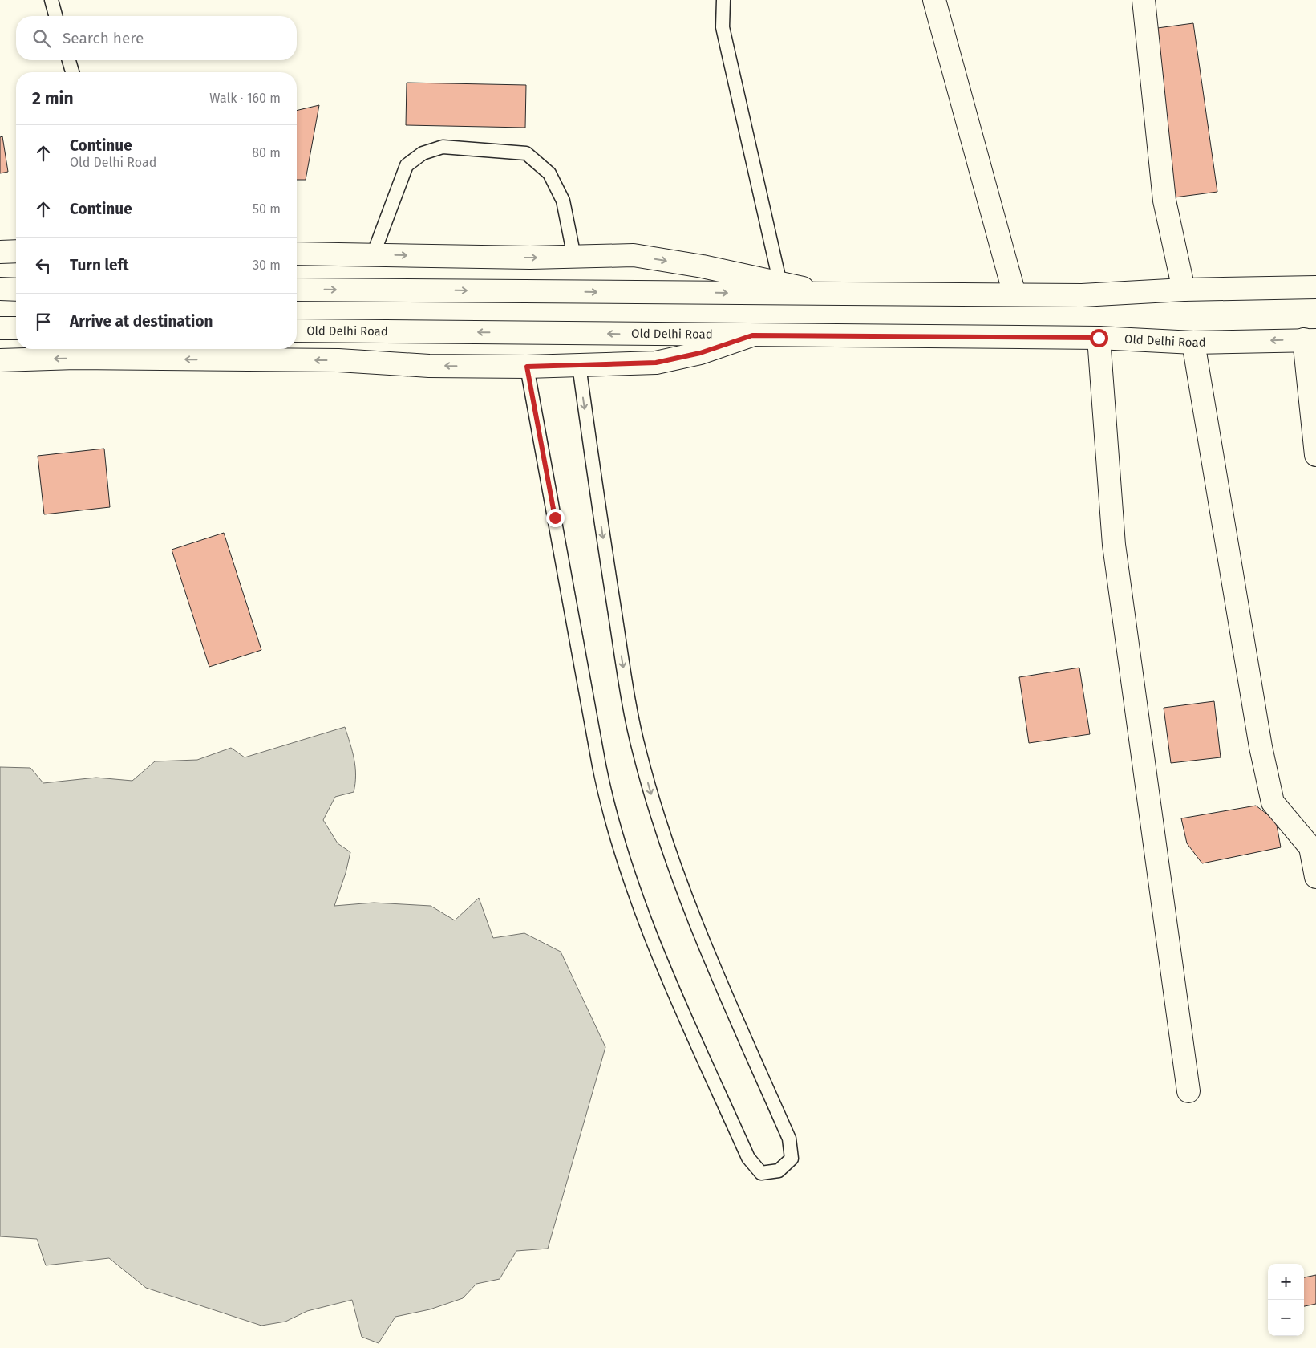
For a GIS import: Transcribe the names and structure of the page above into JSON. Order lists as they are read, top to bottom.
{
  "streets": {
    "street": ["Old Delhi Road"]
  },
  "page": {
    "search": "Search here",
    "heading": ["2 min", "Walk · 160 m"],
    "list": [
      ["Continue", "Old Delhi Road", "80 m"],
      ["Continue", "50 m"],
      ["Turn left", "30 m"],
      "Arrive at destination"
    ],
    "map_buttons": ["+", "−"]
  }
}
